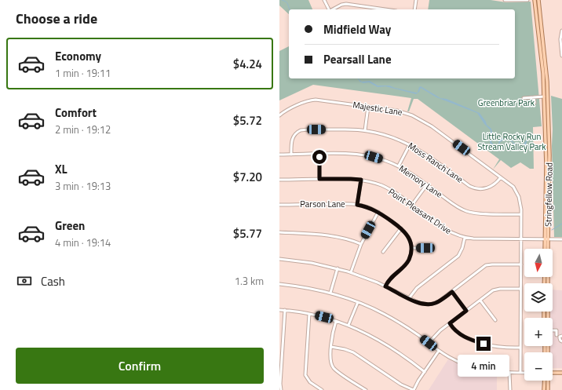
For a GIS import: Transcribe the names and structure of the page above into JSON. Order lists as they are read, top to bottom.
{
  "streets": {
    "main road": ["Stringfellow Road"],
    "street": [
      "Majestic Lane",
      "Moss Ranch Lane",
      "Memory Lane",
      "Parson Lane",
      "Point Pleasant Drive"
    ]
  },
  "crossings": [
    ["Majestic Lane", "Moss Ranch Lane"],
    ["Majestic Lane", "Memory Lane"],
    ["Majestic Lane", "Point Pleasant Drive"],
    ["Moss Ranch Lane", "Memory Lane"],
    ["Stringfellow Road", "Point Pleasant Drive"]
  ],
  "parks": ["Greenbriar Park", "Little Rocky Run Stream Valley Park"],
  "north": "bottom",
  "page": {
    "heading": "Choose a ride",
    "banner": ["Midfield Way", "Pearsall Lane"],
    "list": [
      {
        "name": "Economy",
        "note": "1 min · 19:11",
        "value": "$4.24"
      },
      {
        "name": "Comfort",
        "note": "2 min · 19:12",
        "value": "$5.72"
      },
      {
        "name": "XL",
        "note": "3 min · 19:13",
        "value": "$7.20"
      },
      {
        "name": "Green",
        "note": "4 min · 19:14",
        "value": "$5.77"
      }
    ],
    "map_buttons": ["+", "−"],
    "pay": ["Cash", "1.3 km"],
    "buttons": "Confirm",
    "bubble": "4 min"
  }
}
